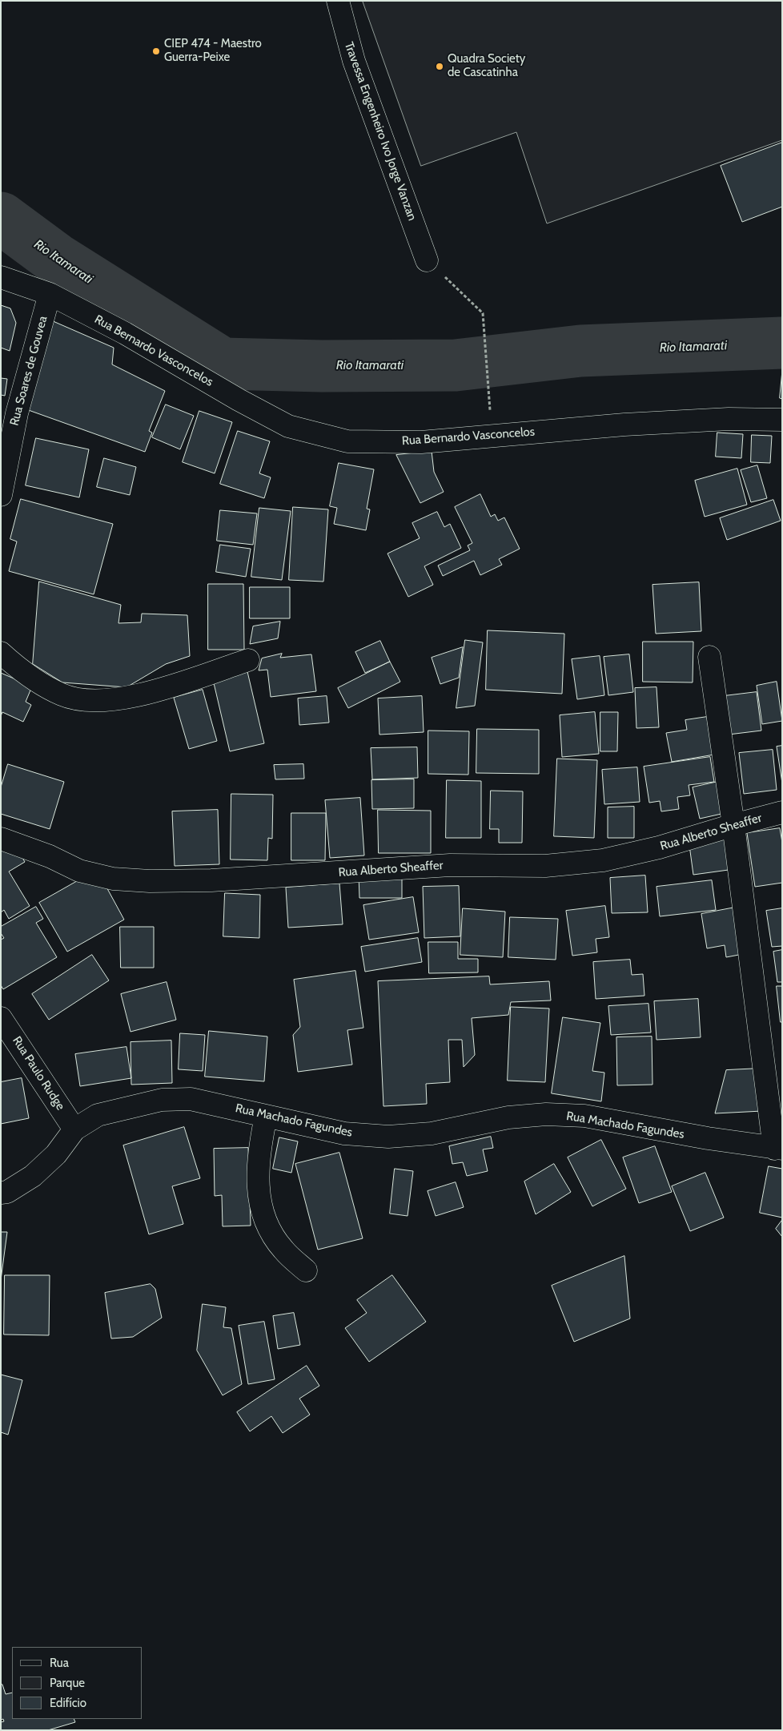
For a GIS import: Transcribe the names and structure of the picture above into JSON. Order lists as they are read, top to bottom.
{
  "streets": {
    "street": [
      "Travessa Engenheiro Ivo Jorge Vanzan",
      "Rua Bernardo Vasconcelos",
      "Rua Soares de Gouvea",
      "Rua Alberto Sheaffer",
      "Rua Paulo Rudge",
      "Rua Machado Fagundes"
    ]
  },
  "crossings": [
    ["Rua Bernardo Vasconcelos", "Rua Soares de Gouvea"],
    ["Rua Paulo Rudge", "Rua Machado Fagundes"]
  ],
  "water": ["Rio Itamarati"],
  "places": ["CIEP 474 - Maestro Guerra-Peixe", "Quadra Society de Cascatinha"],
  "legend": ["Rua", "Parque", "Edifício"]
}
